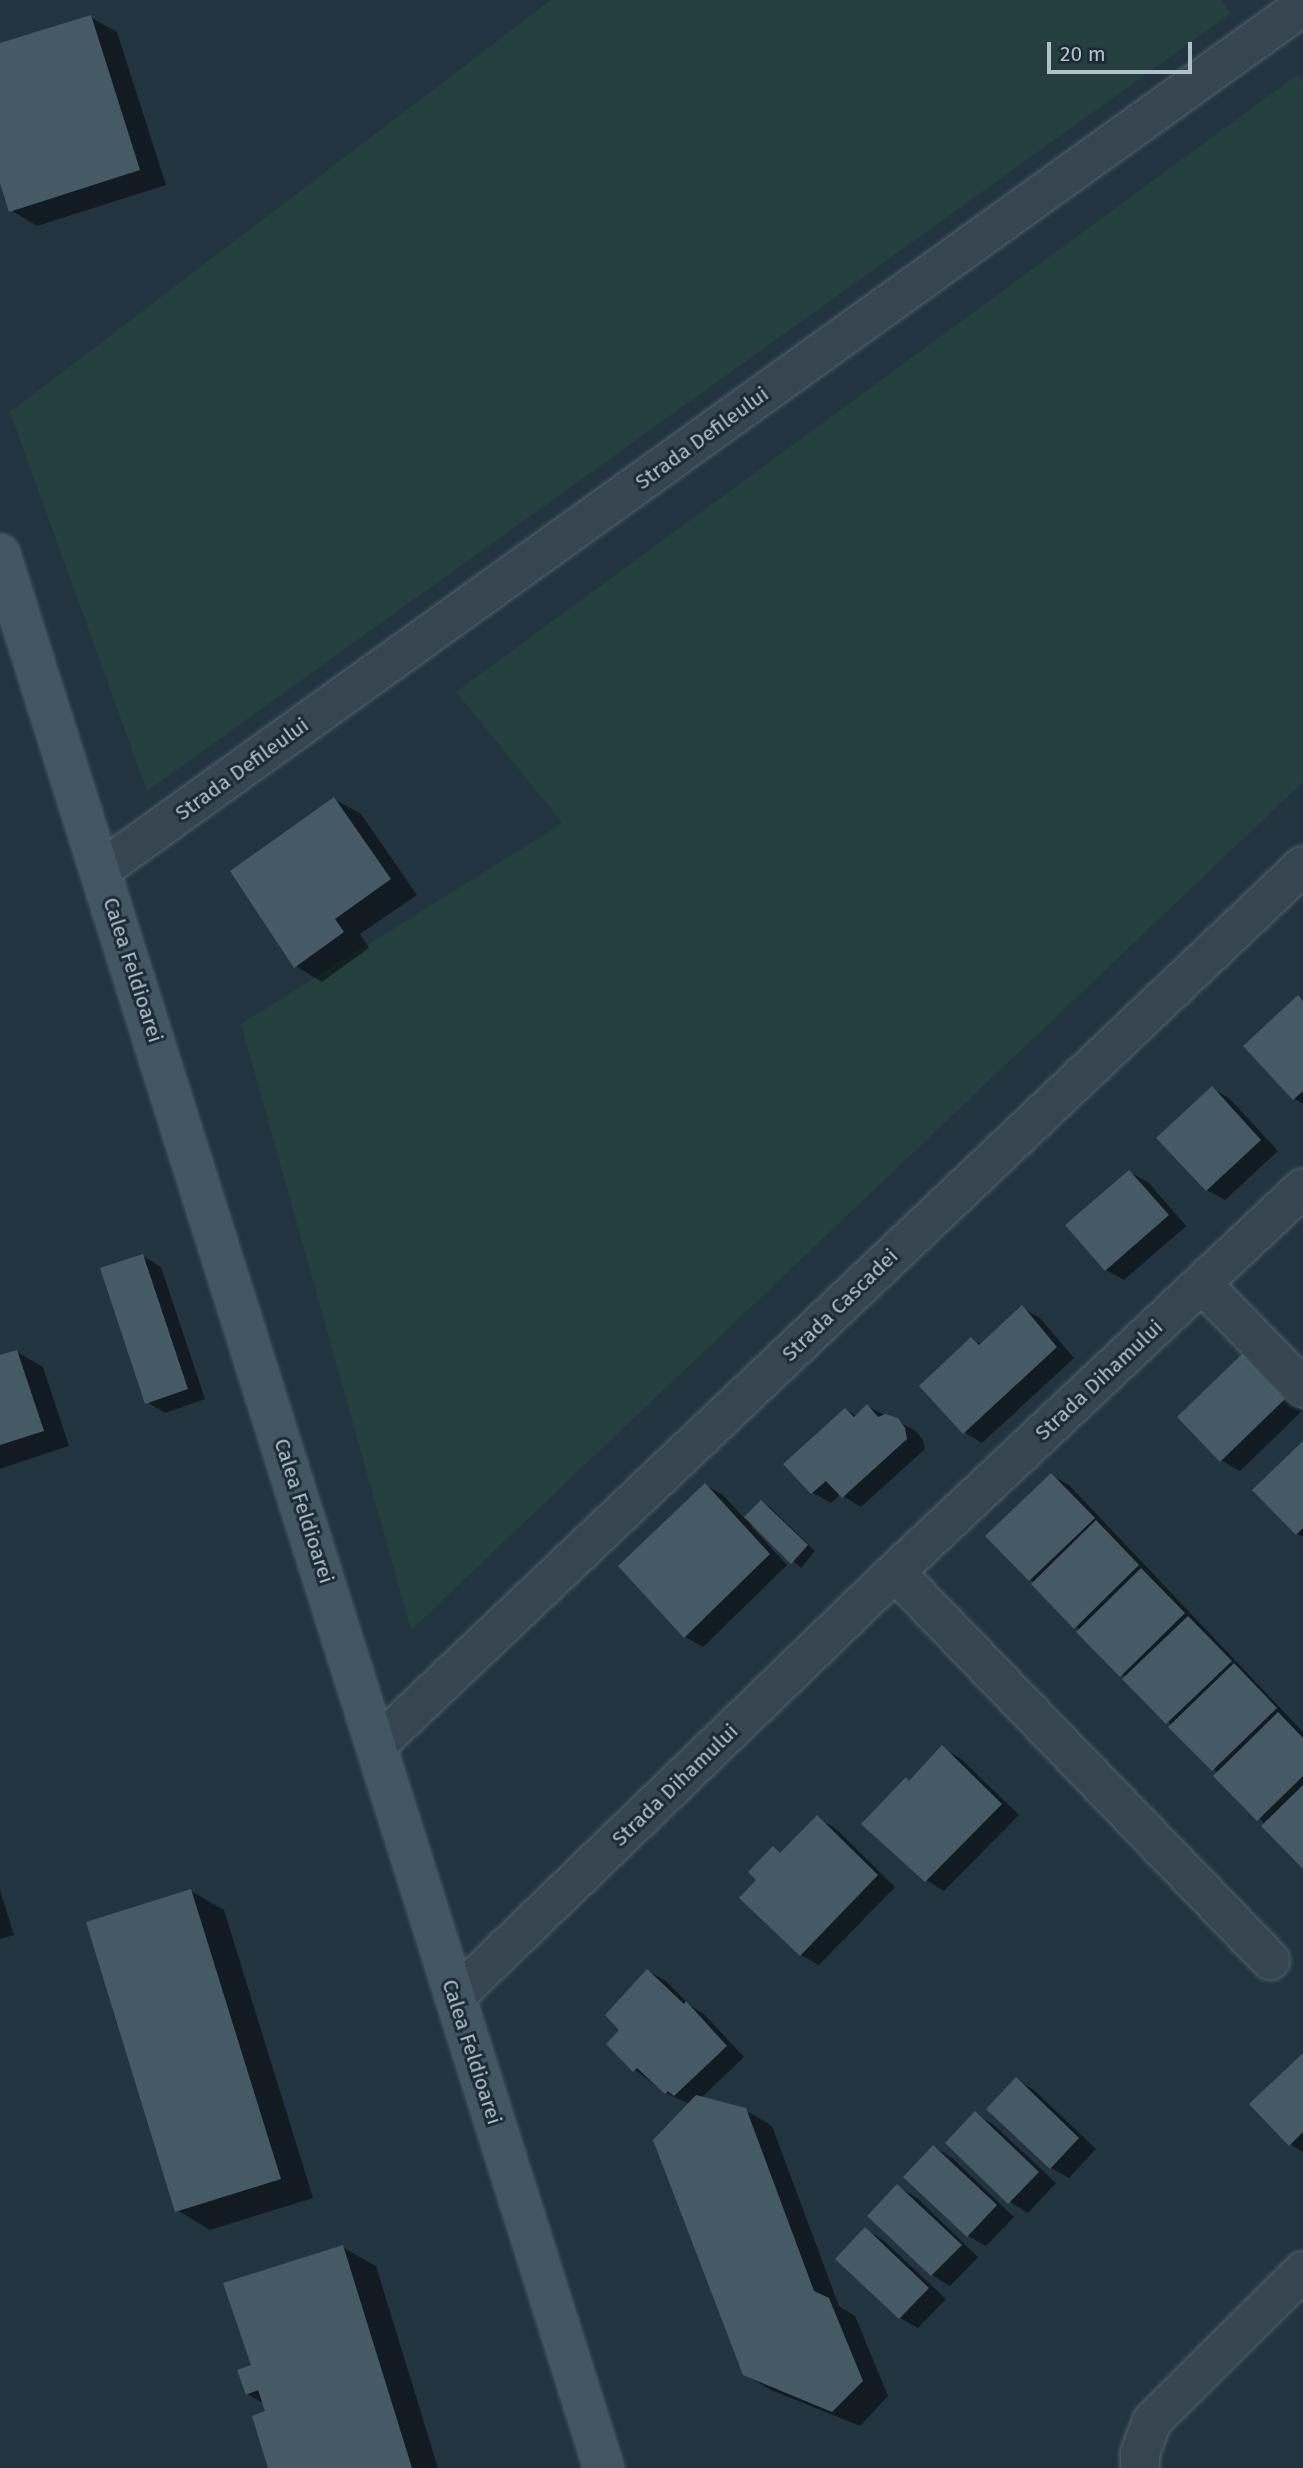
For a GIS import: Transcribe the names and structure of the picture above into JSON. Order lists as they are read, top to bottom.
{
  "streets": {
    "main road": ["Calea Feldioarei"],
    "street": ["Strada Defileului", "Strada Cascadei", "Strada Dihamului"]
  },
  "crossings": [
    ["Strada Defileului", "Calea Feldioarei"],
    ["Calea Feldioarei", "Strada Cascadei"],
    ["Calea Feldioarei", "Strada Dihamului"]
  ],
  "scale_bar": "20 m"
}
